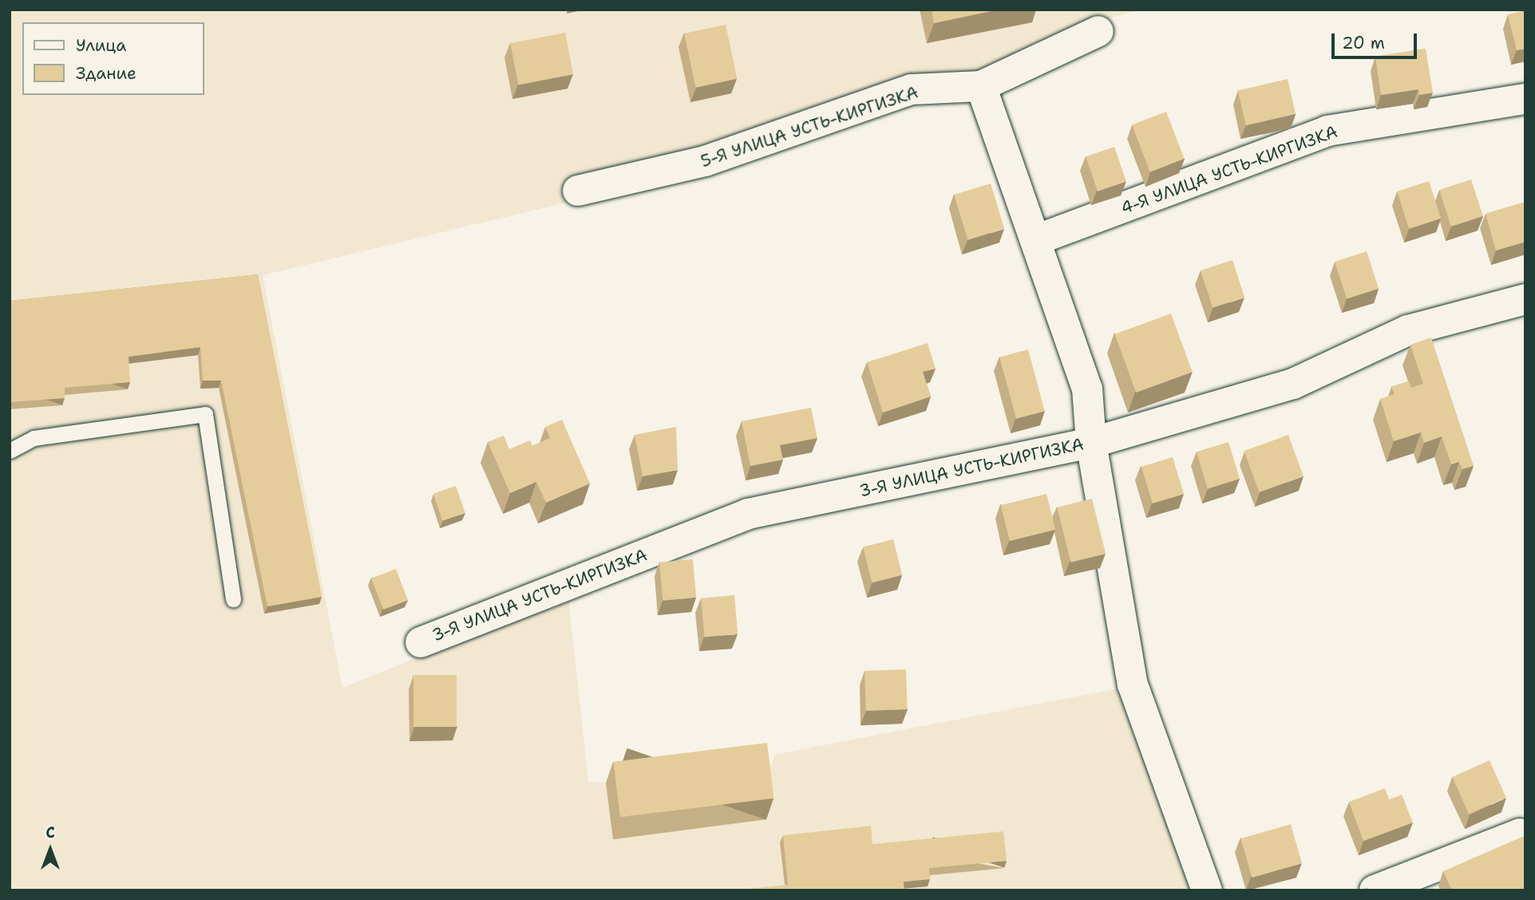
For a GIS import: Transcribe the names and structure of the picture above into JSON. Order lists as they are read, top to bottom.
{
  "streets": {
    "street": ["5-Я УЛИЦА УСТЬ-КИРГИЗКА", "4-Я УЛИЦА УСТЬ-КИРГИЗКА", "3-Я УЛИЦА УСТЬ-КИРГИЗКА"]
  },
  "legend": ["Улица", "Здание"],
  "scale_bar": "20 m",
  "north": "top"
}
